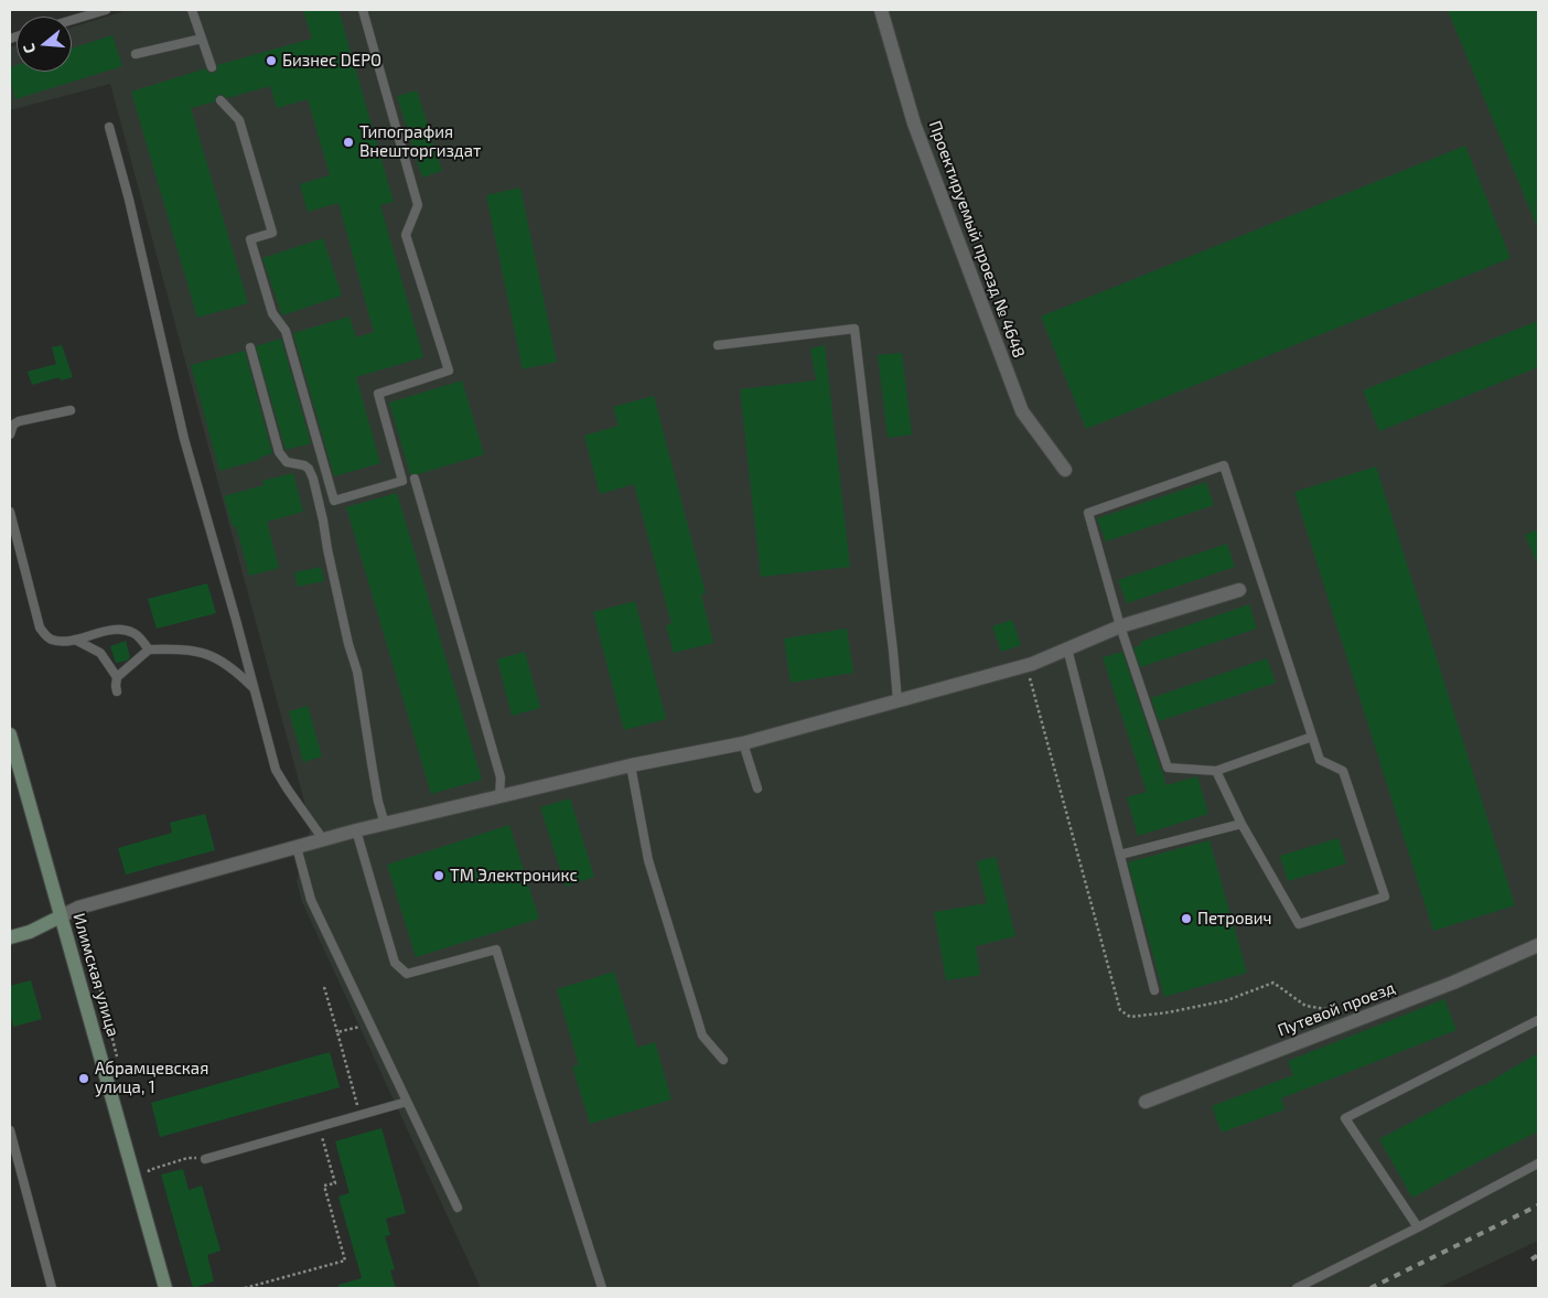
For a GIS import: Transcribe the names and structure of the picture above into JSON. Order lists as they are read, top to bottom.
{
  "streets": {
    "street": ["Проектируемый проезд № 4648", "Илимская улица", "Путевой проезд"]
  },
  "places": [
    "Бизнес DEPO",
    "Типография Внешторгиздат",
    "ТМ Электроникс",
    "Петрович",
    "Абрамцевская улица, 1"
  ],
  "north": "left"
}
